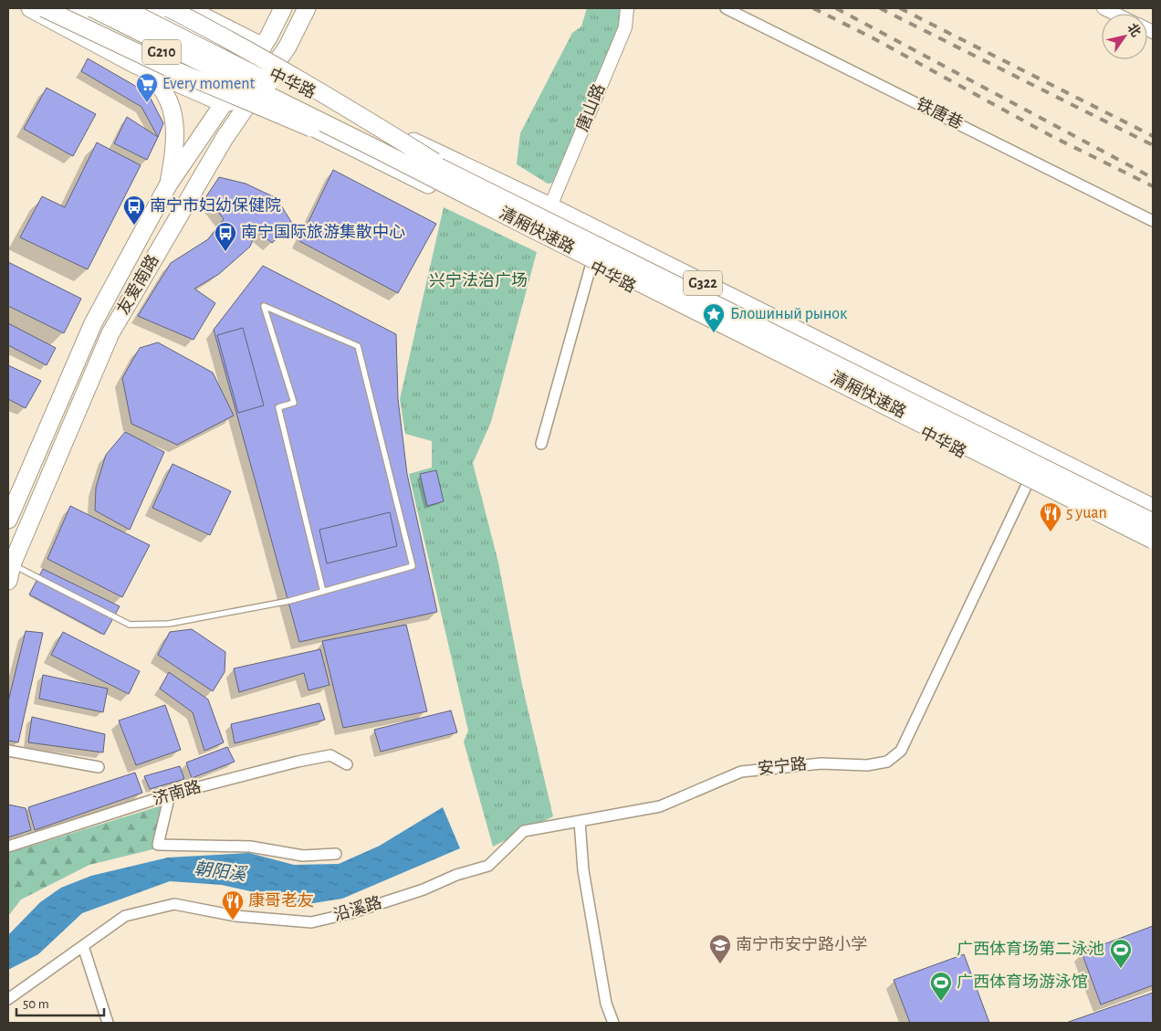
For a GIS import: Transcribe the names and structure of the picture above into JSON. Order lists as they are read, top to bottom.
{
  "streets": {
    "main road": [
      "G210",
      "中华路",
      "清厢快速路",
      "G322",
      "友爱南路"
    ],
    "street": [
      "唐山路",
      "铁唐巷",
      "安宁路",
      "济南路",
      "沿溪路"
    ]
  },
  "crossings": [
    ["中华路", "唐山路"],
    ["中华路", "友爱南路"],
    ["中华路", "安宁路"],
    ["安宁路", "沿溪路"]
  ],
  "water": ["朝阳溪"],
  "parks": ["兴宁法治广场"],
  "places": {
    "supermarket": ["Every moment"],
    "bus stop": ["南宁市妇幼保健院", "南宁国际旅游集散中心"],
    "place": ["Блошиный рынок"],
    "restaurant": ["5 yuan", "康哥老友"],
    "school or university": ["南宁市安宁路小学"],
    "sports": ["广西体育场第二泳池", "广西体育场游泳馆"]
  },
  "scale_bar": "50 m",
  "north": "top right"
}
